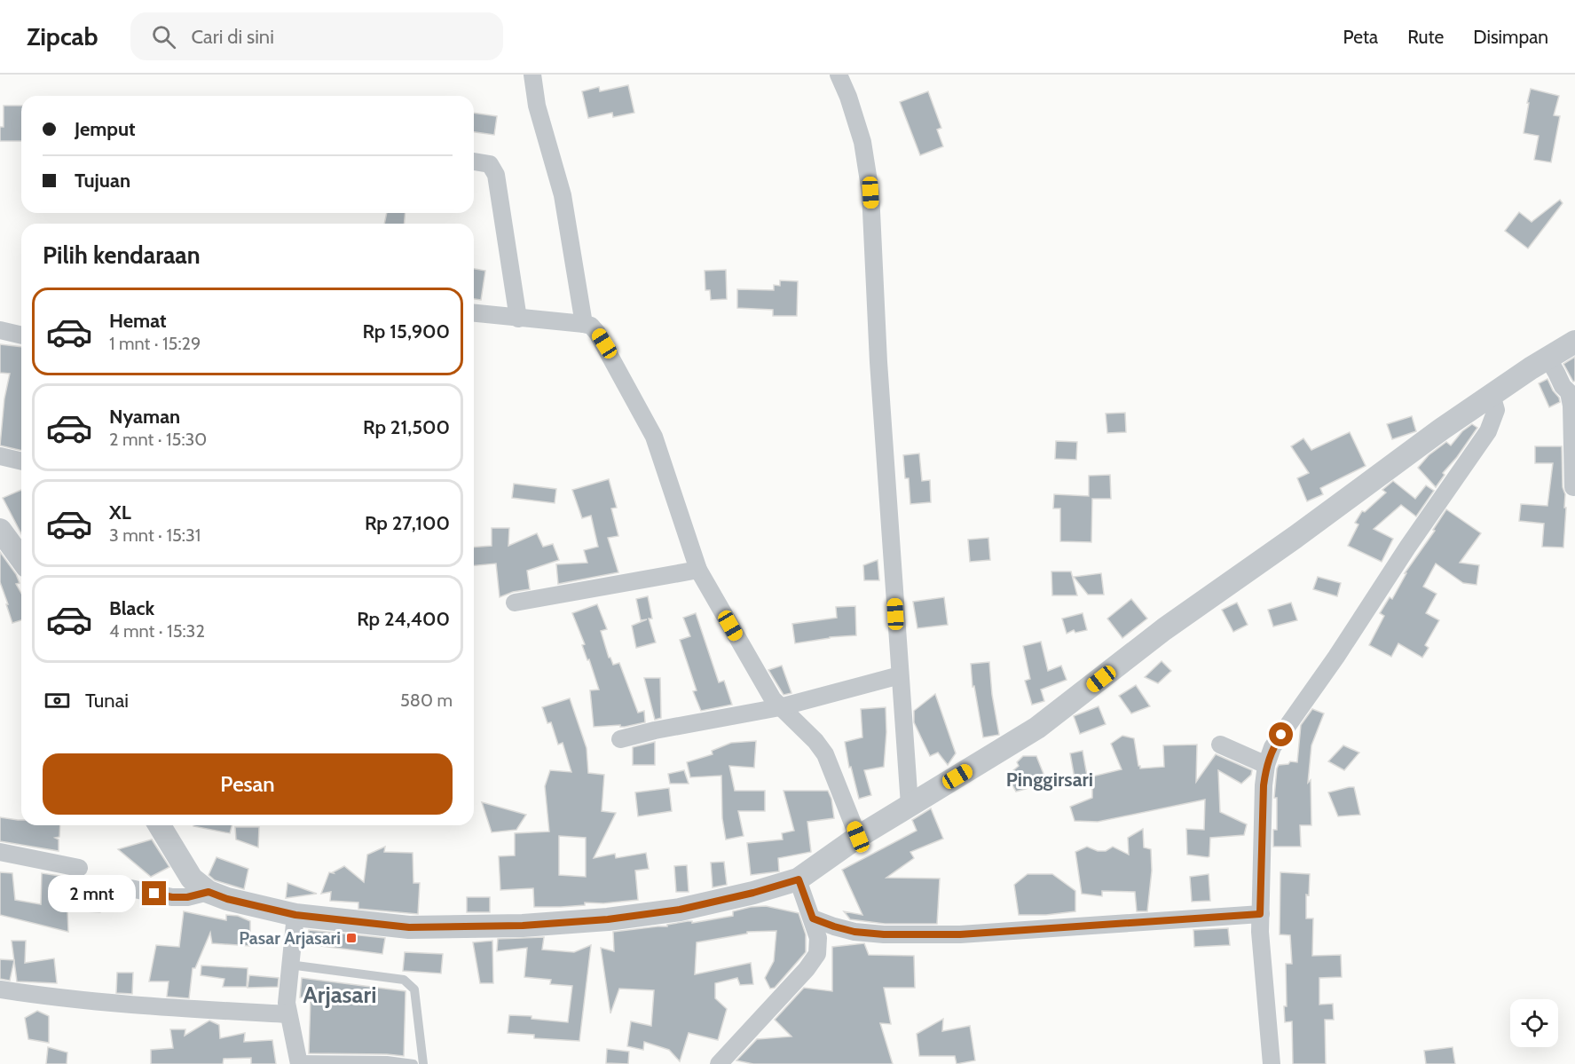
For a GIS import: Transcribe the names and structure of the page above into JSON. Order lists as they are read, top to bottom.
{
  "districts": ["Pinggirsari", "Arjasari"],
  "places": {
    "transit": ["Pasar Arjasari"]
  },
  "page": {
    "header": "Zipcab",
    "search": "Cari di sini",
    "nav": ["Peta", "Rute", "Disimpan"],
    "banner": ["Jemput", "Tujuan"],
    "heading": "Pilih kendaraan",
    "list": [
      {
        "name": "Hemat",
        "note": "1 mnt · 15:29",
        "value": "Rp 15,900"
      },
      {
        "name": "Nyaman",
        "note": "2 mnt · 15:30",
        "value": "Rp 21,500"
      },
      {
        "name": "XL",
        "note": "3 mnt · 15:31",
        "value": "Rp 27,100"
      },
      {
        "name": "Black",
        "note": "4 mnt · 15:32",
        "value": "Rp 24,400"
      }
    ],
    "pay": ["Tunai", "580 m"],
    "buttons": "Pesan",
    "bubble": "2 mnt"
  }
}
